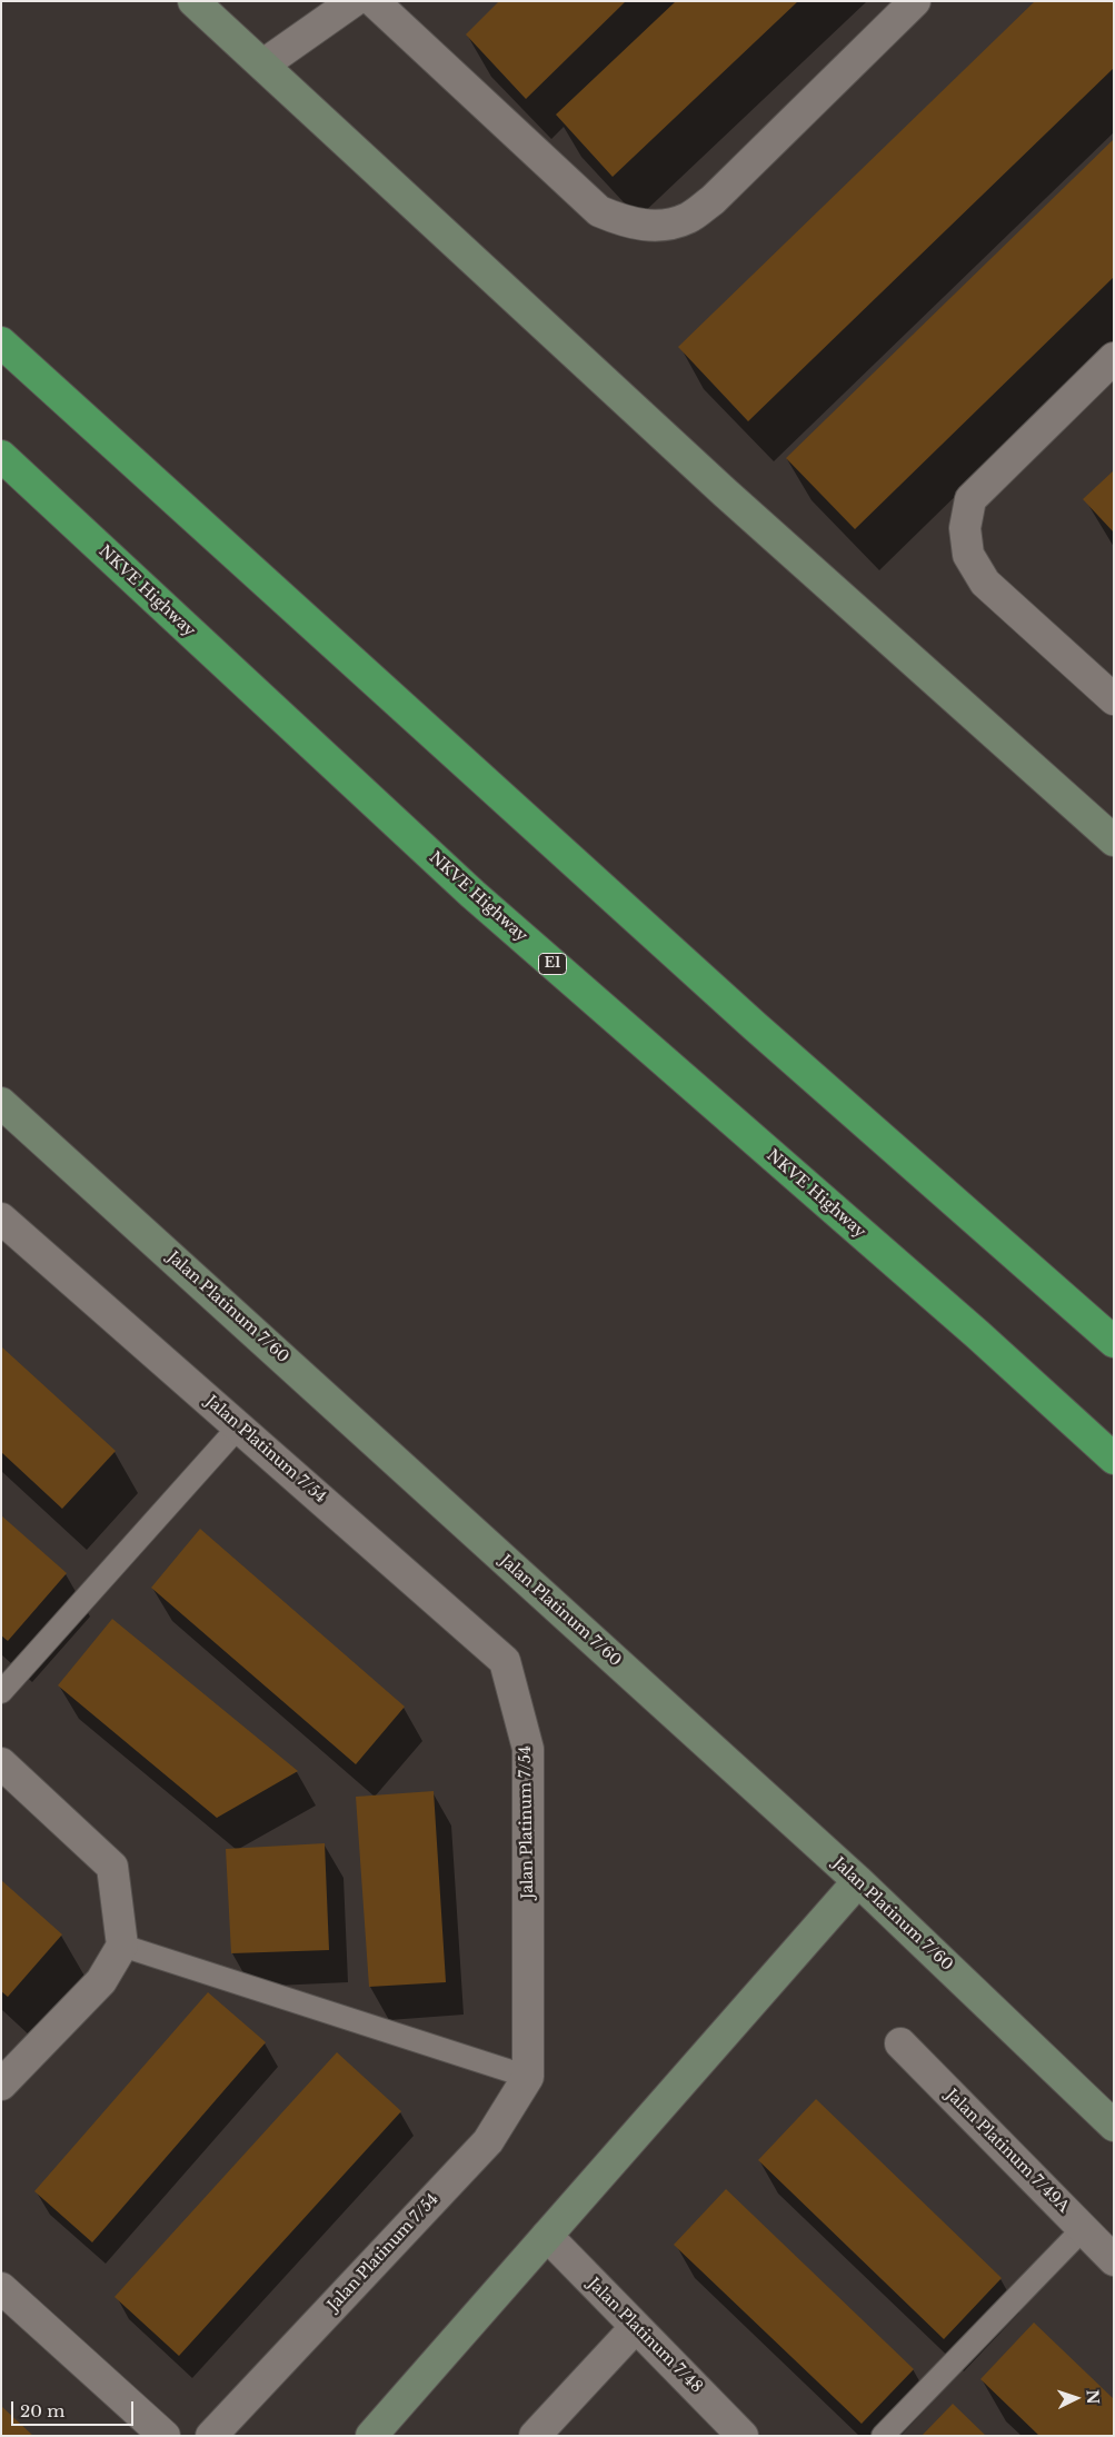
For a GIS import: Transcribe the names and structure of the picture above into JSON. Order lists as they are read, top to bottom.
{
  "streets": {
    "highway": ["NKVE Highway", "E1"],
    "street": [
      "Jalan Platinum 7/60",
      "Jalan Platinum 7/54",
      "Jalan Platinum 7/49A",
      "Jalan Platinum 7/48"
    ]
  },
  "scale_bar": "20 m",
  "north": "right"
}
